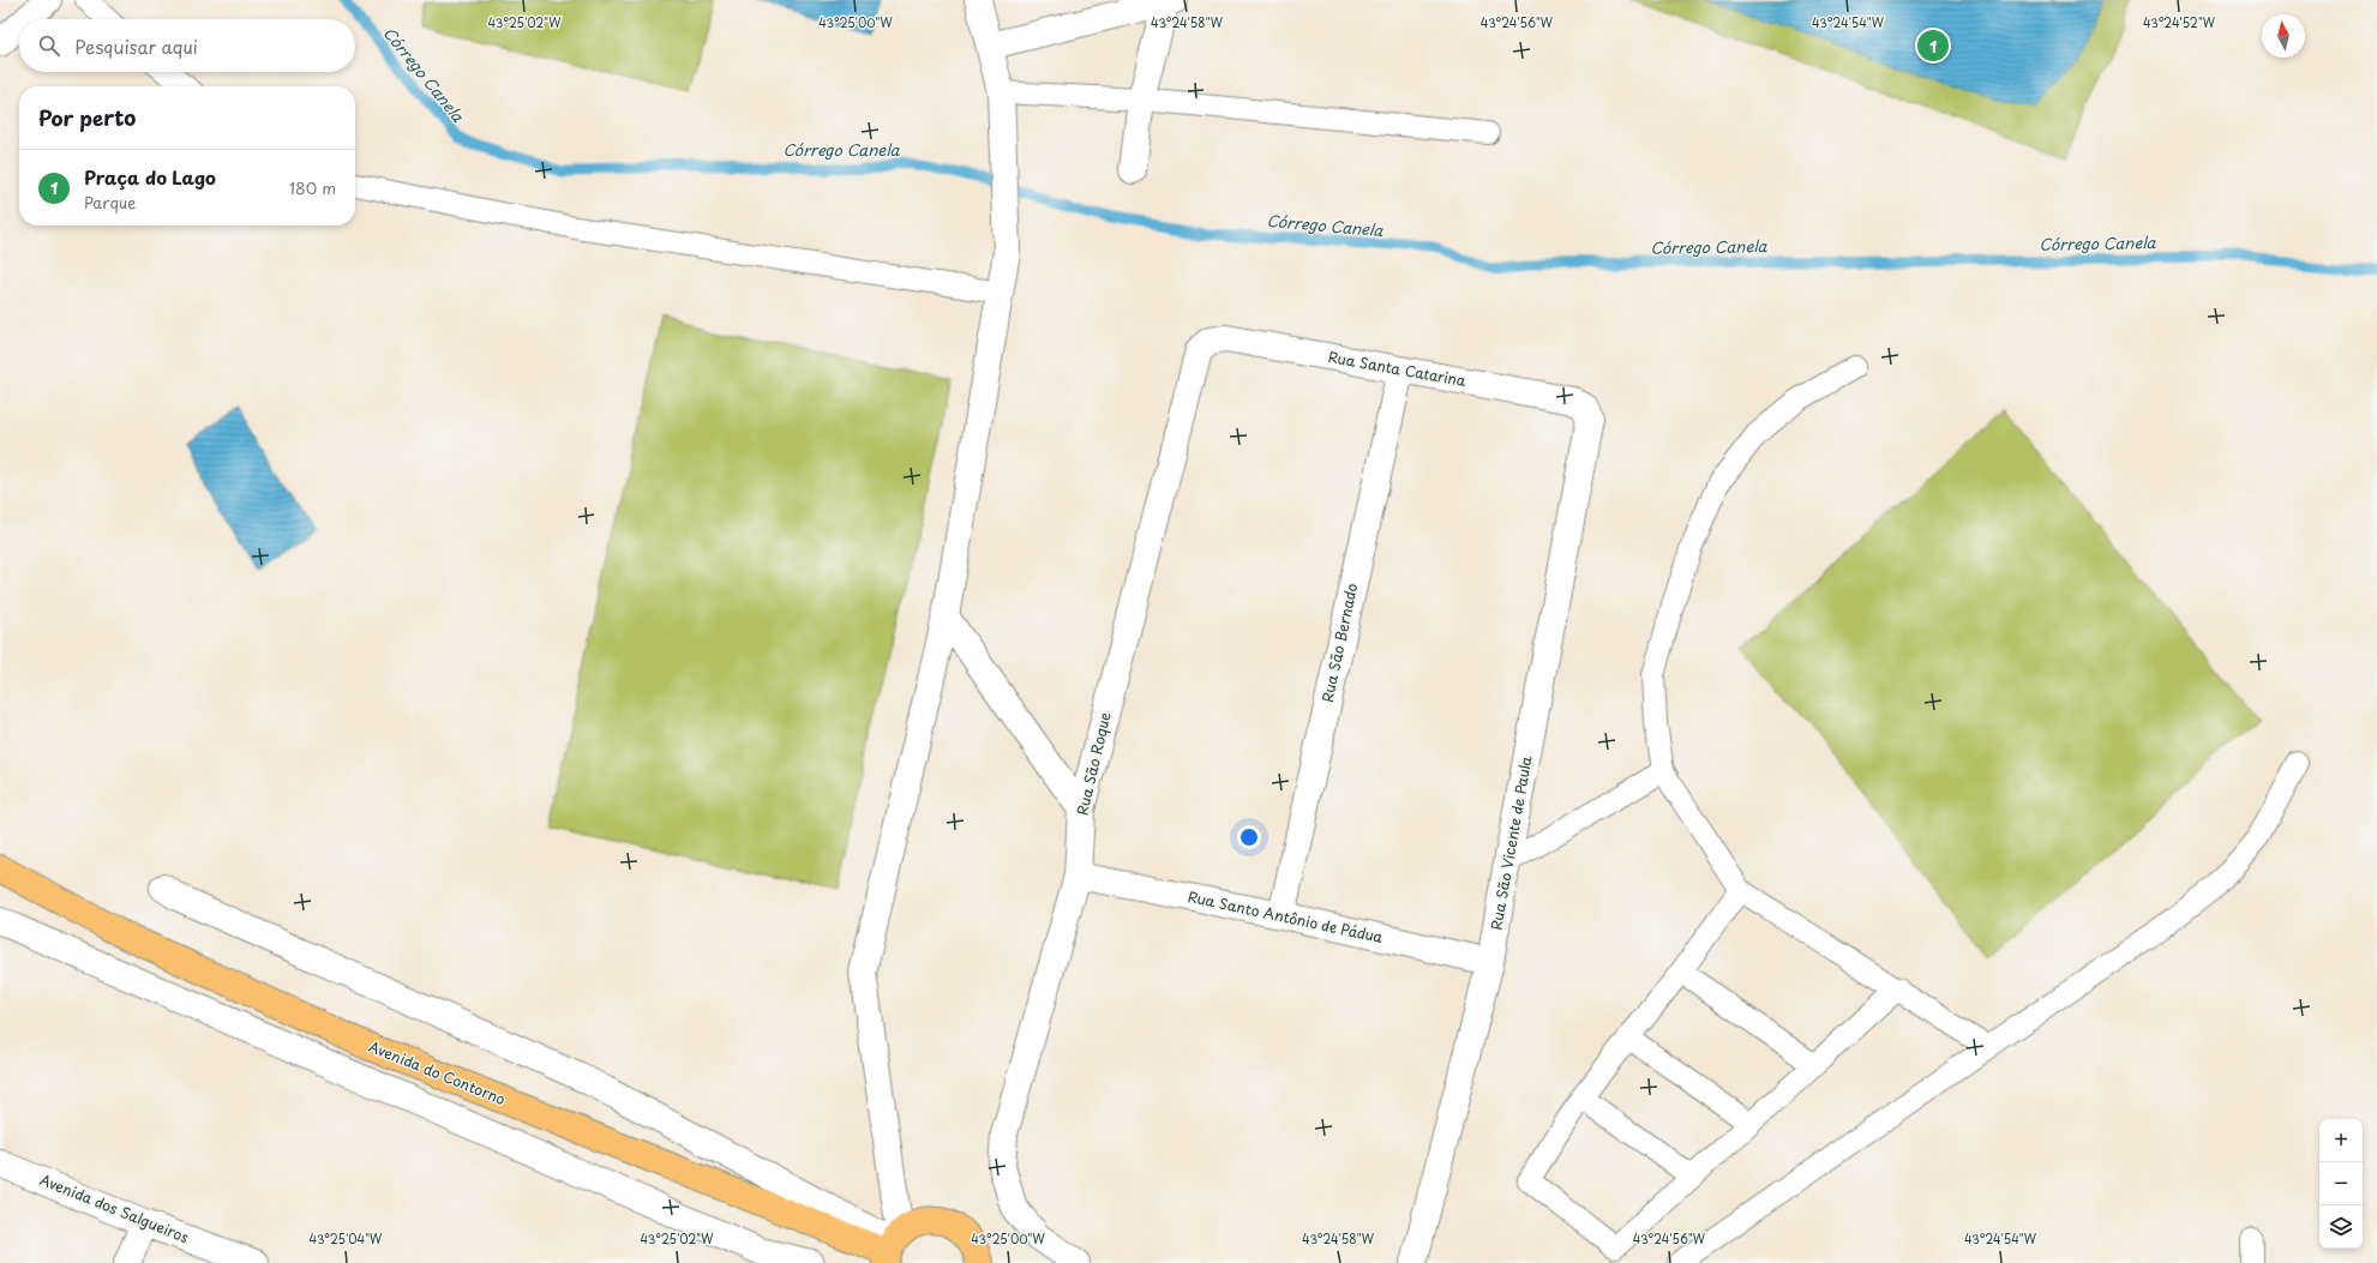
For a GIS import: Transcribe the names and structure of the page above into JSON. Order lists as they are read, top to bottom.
{
  "streets": {
    "main road": ["Avenida do Contorno"],
    "street": [
      "Rua Santa Catarina",
      "Rua São Bernado",
      "Rua São Roque",
      "Rua São Vicente de Paula",
      "Rua Santo Antônio de Pádua",
      "Avenida dos Salgueiros"
    ]
  },
  "crossings": [
    ["Rua Santa Catarina", "Rua São Bernado"],
    ["Rua Santa Catarina", "Rua São Roque"],
    ["Rua Santa Catarina", "Rua São Vicente de Paula"],
    ["Rua São Bernado", "Rua Santo Antônio de Pádua"],
    ["Rua São Roque", "Rua Santo Antônio de Pádua"],
    ["Rua São Vicente de Paula", "Rua Santo Antônio de Pádua"]
  ],
  "water": ["Córrego Canela"],
  "north": "top",
  "page": {
    "search": "Pesquisar aqui",
    "pins": "1",
    "heading": "Por perto",
    "list": [
      {
        "mark": "1",
        "name": "Praça do Lago",
        "note": "Parque",
        "value": "180 m"
      }
    ],
    "map_buttons": ["+", "−"]
  },
  "coordinates": [
    "43°25'02\"W",
    "43°25'00\"W",
    "43°24'58\"W",
    "43°24'56\"W",
    "43°24'54\"W",
    "43°24'52\"W",
    "43°25'04\"W"
  ]
}
